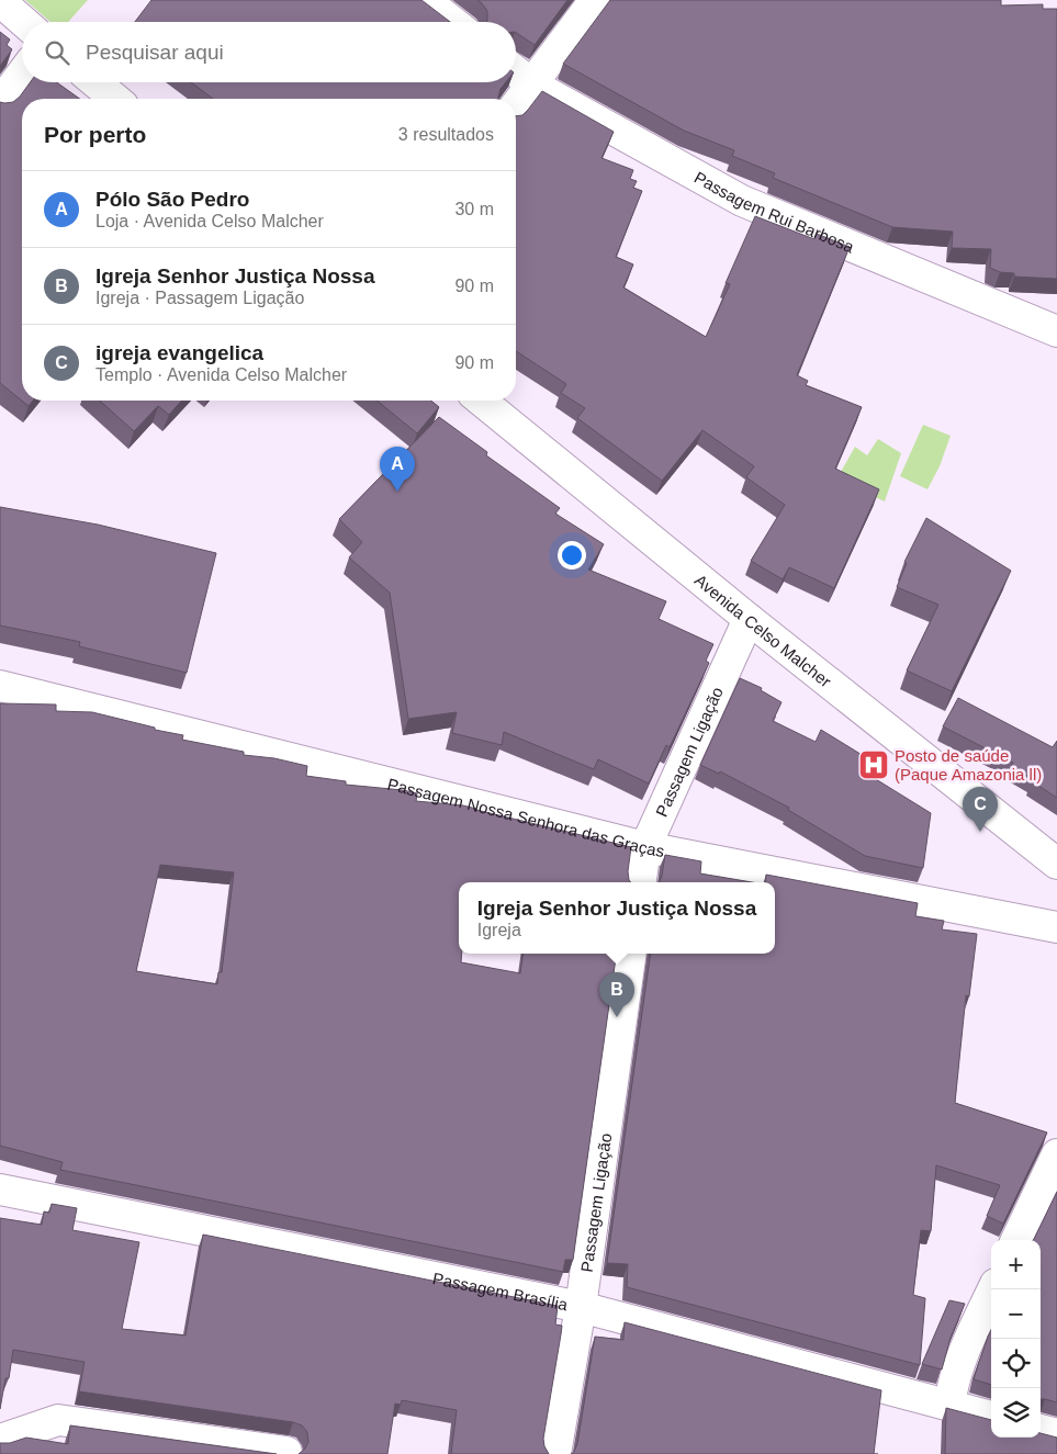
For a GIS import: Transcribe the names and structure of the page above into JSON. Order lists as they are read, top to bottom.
{
  "streets": {
    "street": [
      "Passagem Rui Barbosa",
      "Avenida Celso Malcher",
      "Passagem Ligação",
      "Passagem Nossa Senhora das Graças",
      "Passagem Brasília"
    ]
  },
  "crossings": [
    ["Avenida Celso Malcher", "Passagem Ligação"],
    ["Passagem Ligação", "Passagem Nossa Senhora das Graças"],
    ["Passagem Ligação", "Passagem Brasília"]
  ],
  "places": {
    "hospital": ["Posto de saúde (Paque Amazonia ll)"]
  },
  "page": {
    "search": "Pesquisar aqui",
    "heading": ["Por perto", "3 resultados"],
    "list": [
      {
        "mark": "A",
        "name": "Pólo São Pedro",
        "note": "Loja · Avenida Celso Malcher",
        "value": "30 m"
      },
      {
        "mark": "B",
        "name": "Igreja Senhor Justiça Nossa",
        "note": "Igreja · Passagem Ligação",
        "value": "90 m"
      },
      {
        "mark": "C",
        "name": "igreja evangelica",
        "note": "Templo · Avenida Celso Malcher",
        "value": "90 m"
      }
    ],
    "pins": ["A", "C", "B"],
    "popup": ["Igreja Senhor Justiça Nossa", "Igreja"],
    "map_buttons": ["+", "−"]
  }
}
